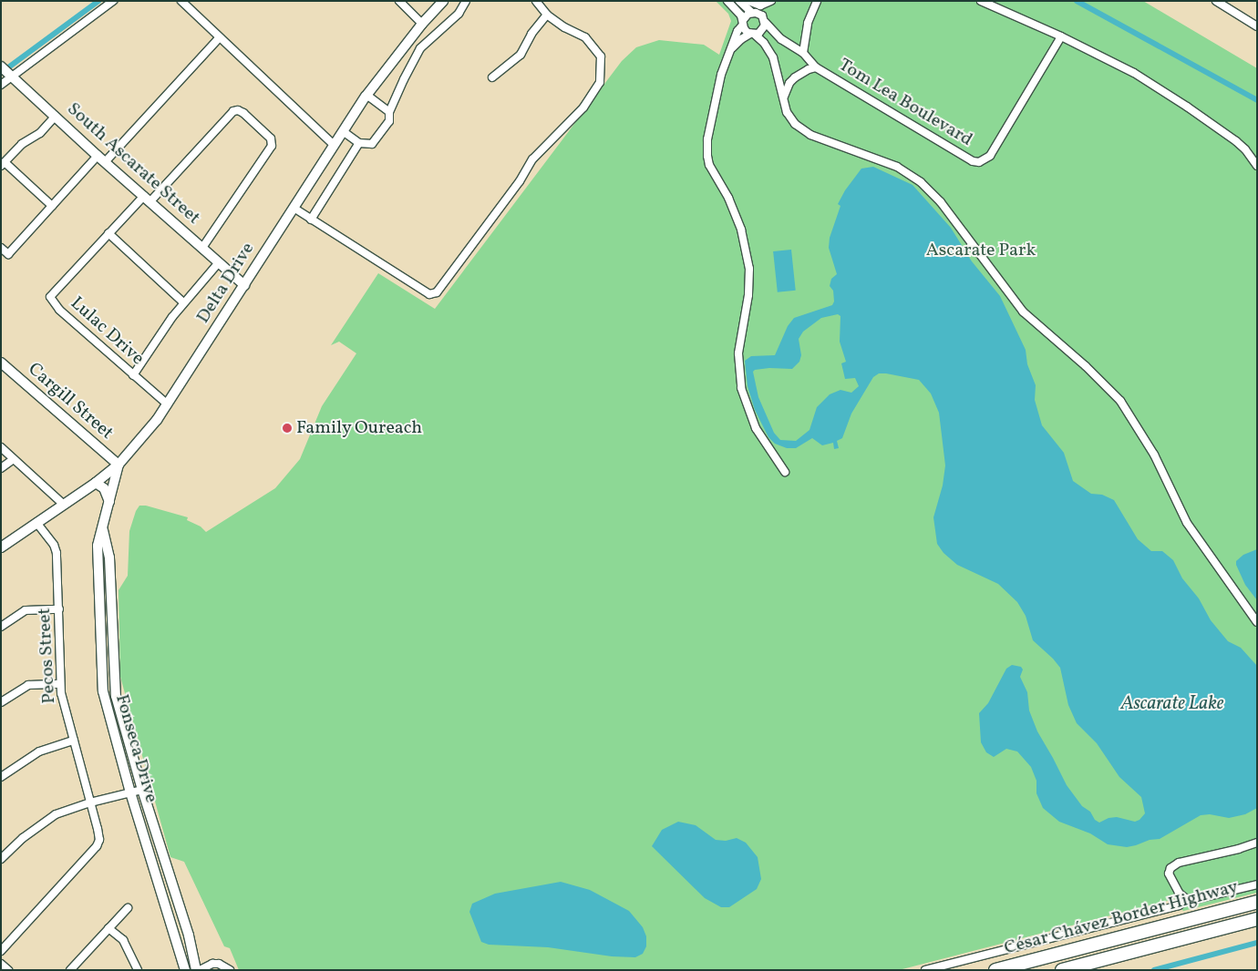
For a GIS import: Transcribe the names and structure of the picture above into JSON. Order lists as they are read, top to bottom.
{
  "streets": {
    "highway": ["César Chávez Border Highway"],
    "main road": [
      "South Ascarate Street",
      "Delta Drive",
      "Cargill Street",
      "Fonseca Drive"
    ],
    "street": ["Tom Lea Boulevard", "Lulac Drive", "Pecos Street"]
  },
  "crossings": [
    ["South Ascarate Street", "Delta Drive"],
    ["South Ascarate Street", "Lulac Drive"],
    ["Delta Drive", "Lulac Drive"],
    ["Delta Drive", "Cargill Street"],
    ["Delta Drive", "Pecos Street"],
    ["Delta Drive", "Fonseca Drive"],
    ["Cargill Street", "Fonseca Drive"]
  ],
  "water": ["Ascarate Lake"],
  "parks": ["Ascarate Park"],
  "places": ["Family Oureach"]
}
